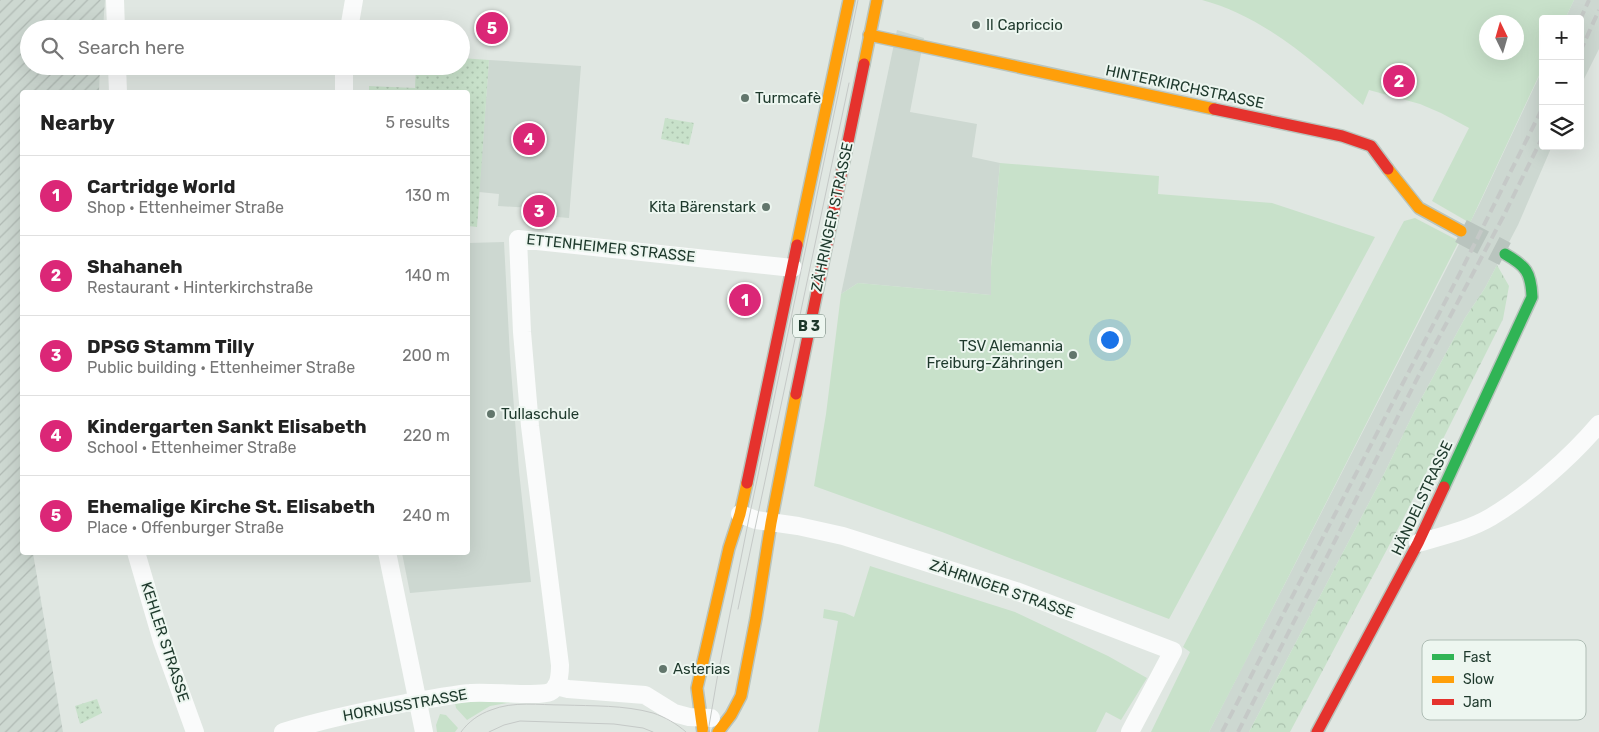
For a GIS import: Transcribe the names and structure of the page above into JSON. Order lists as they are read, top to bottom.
{
  "streets": {
    "main road": [
      "HINTERKIRCHSTRASSE",
      "ZÄHRINGER STRASSE",
      "B 3",
      "HÄNDELSTRASSE"
    ],
    "street": ["ETTENHEIMER STRASSE", "KEHLER STRASSE", "HORNUSSTRASSE"]
  },
  "crossings": [
    ["HINTERKIRCHSTRASSE", "ZÄHRINGER STRASSE"],
    ["ZÄHRINGER STRASSE", "ETTENHEIMER STRASSE"],
    ["ZÄHRINGER STRASSE", "HORNUSSTRASSE"],
    ["ETTENHEIMER STRASSE", "HORNUSSTRASSE"]
  ],
  "places": [
    "Il Capriccio",
    "Turmcafè",
    "Kita Bärenstark",
    "TSV Alemannia Freiburg-Zähringen",
    "Tullaschule",
    "Asterias"
  ],
  "legend": ["Fast", "Slow", "Jam"],
  "north": "top",
  "page": {
    "pins": [
      "5",
      "2",
      "4",
      "3",
      "1"
    ],
    "map_buttons": ["+", "−"],
    "search": "Search here",
    "heading": ["Nearby", "5 results"],
    "list": [
      {
        "mark": "1",
        "name": "Cartridge World",
        "note": "Shop · Ettenheimer Straße",
        "value": "130 m"
      },
      {
        "mark": "2",
        "name": "Shahaneh",
        "note": "Restaurant · Hinterkirchstraße",
        "value": "140 m"
      },
      {
        "mark": "3",
        "name": "DPSG Stamm Tilly",
        "note": "Public building · Ettenheimer Straße",
        "value": "200 m"
      },
      {
        "mark": "4",
        "name": "Kindergarten Sankt Elisabeth",
        "note": "School · Ettenheimer Straße",
        "value": "220 m"
      },
      {
        "mark": "5",
        "name": "Ehemalige Kirche St. Elisabeth",
        "note": "Place · Offenburger Straße",
        "value": "240 m"
      }
    ]
  }
}
